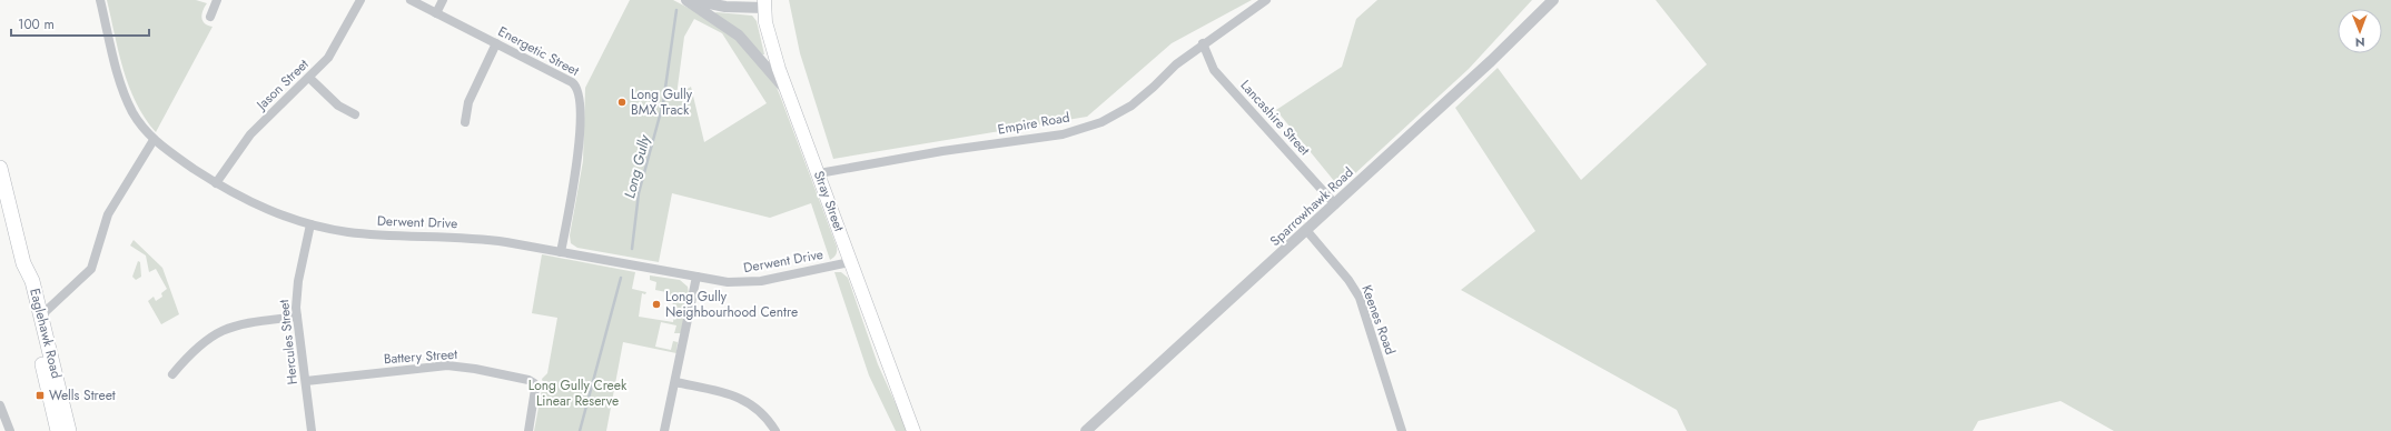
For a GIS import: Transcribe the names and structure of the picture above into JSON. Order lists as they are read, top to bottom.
{
  "streets": {
    "main road": ["Stray Street", "Eaglehawk Road"],
    "street": [
      "Energetic Street",
      "Jason Street",
      "Lancashire Street",
      "Empire Road",
      "Sparrowhawk Road",
      "Derwent Drive",
      "Keenes Road",
      "Hercules Street",
      "Battery Street"
    ]
  },
  "crossings": [
    ["Energetic Street", "Derwent Drive"],
    ["Jason Street", "Derwent Drive"],
    ["Lancashire Street", "Empire Road"],
    ["Lancashire Street", "Sparrowhawk Road"],
    ["Empire Road", "Stray Street"],
    ["Stray Street", "Derwent Drive"],
    ["Sparrowhawk Road", "Keenes Road"],
    ["Derwent Drive", "Hercules Street"],
    ["Hercules Street", "Battery Street"]
  ],
  "water": ["Long Gully"],
  "parks": ["Long Gully Creek Linear Reserve"],
  "places": {
    "other": ["Long Gully BMX Track", "Long Gully Neighbourhood Centre"],
    "transit": ["Wells Street"]
  },
  "scale_bar": "100 m",
  "north": "bottom"
}
